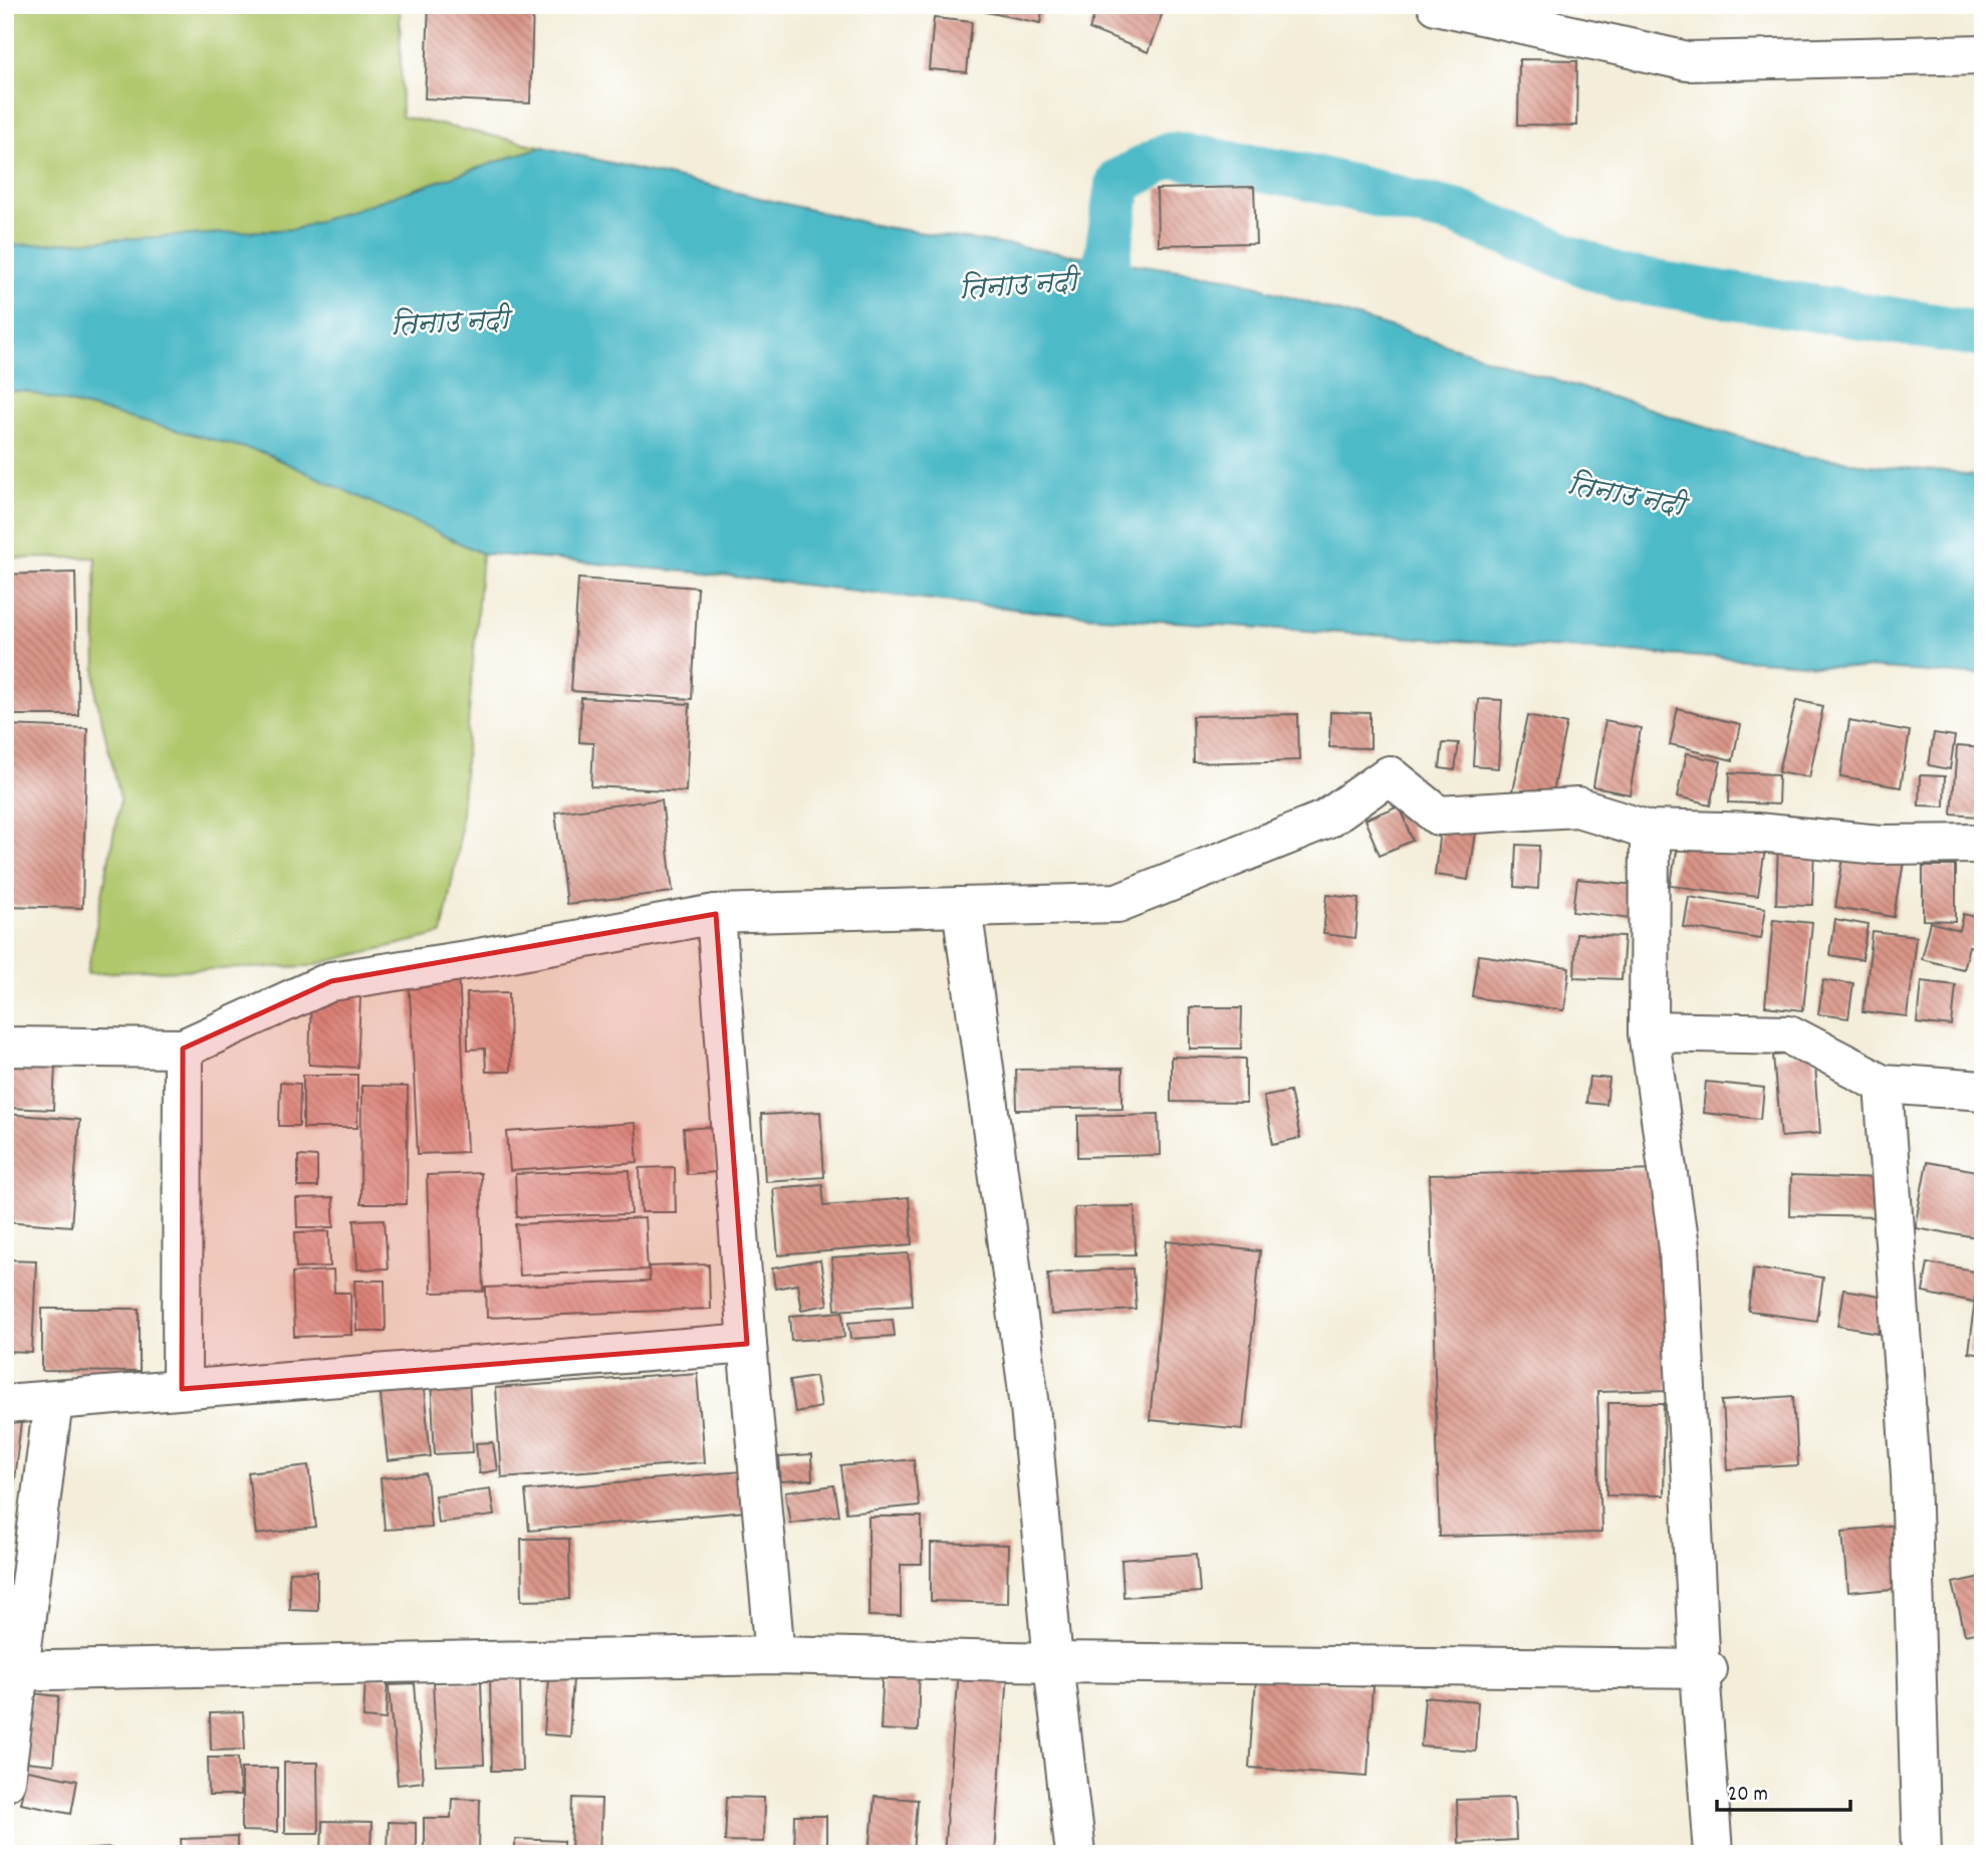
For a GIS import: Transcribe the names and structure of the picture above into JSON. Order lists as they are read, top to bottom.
{
  "water": ["तिनाउ नदी"],
  "scale_bar": "20 m"
}
